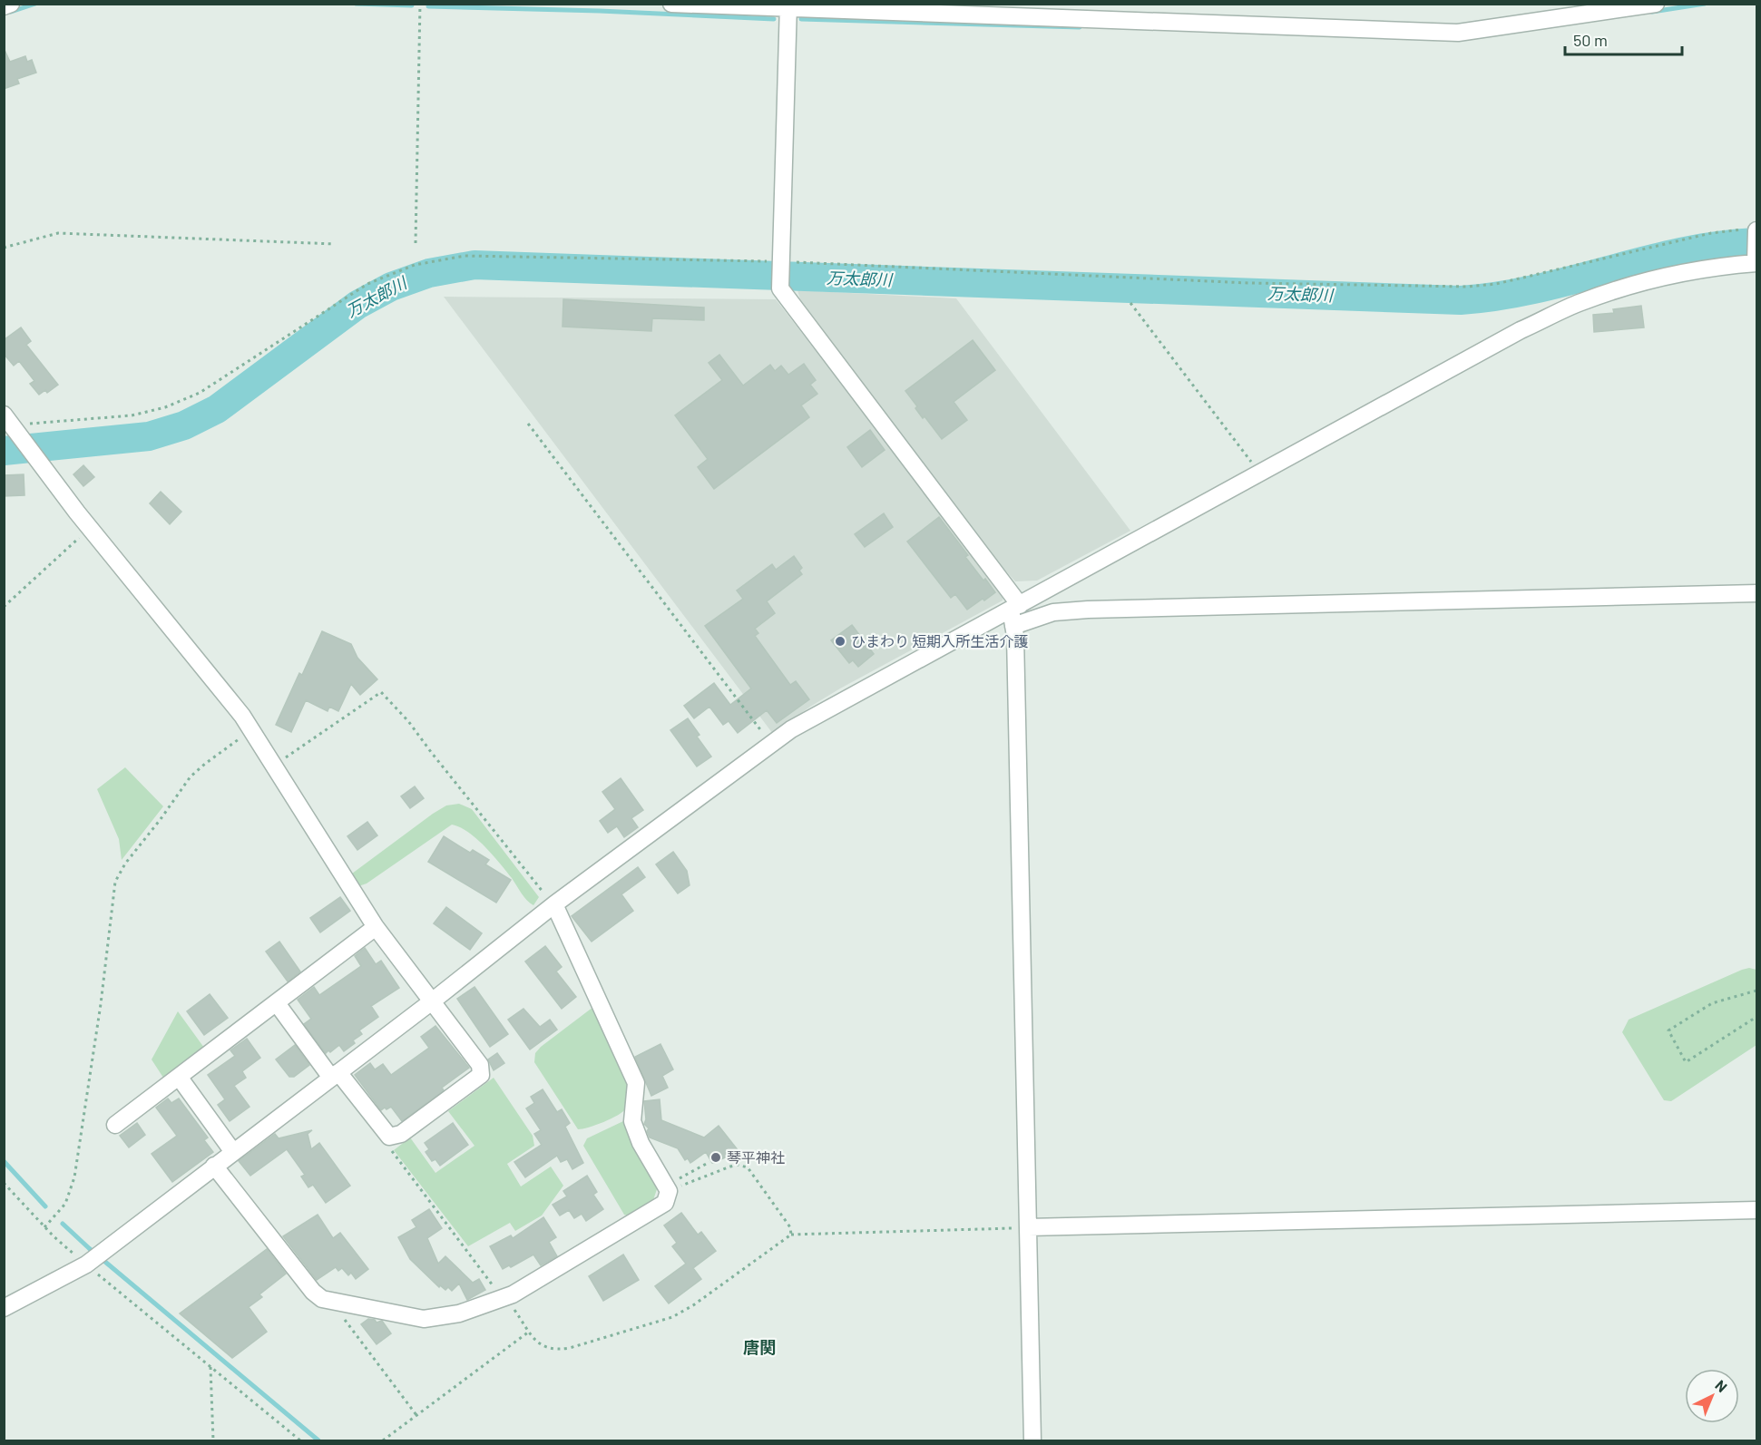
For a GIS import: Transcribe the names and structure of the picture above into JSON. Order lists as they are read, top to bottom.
{
  "districts": ["唐関"],
  "water": ["万太郎川"],
  "places": ["ひまわり 短期入所生活介護", "琴平神社"],
  "scale_bar": "50 m",
  "north": "top right"
}
